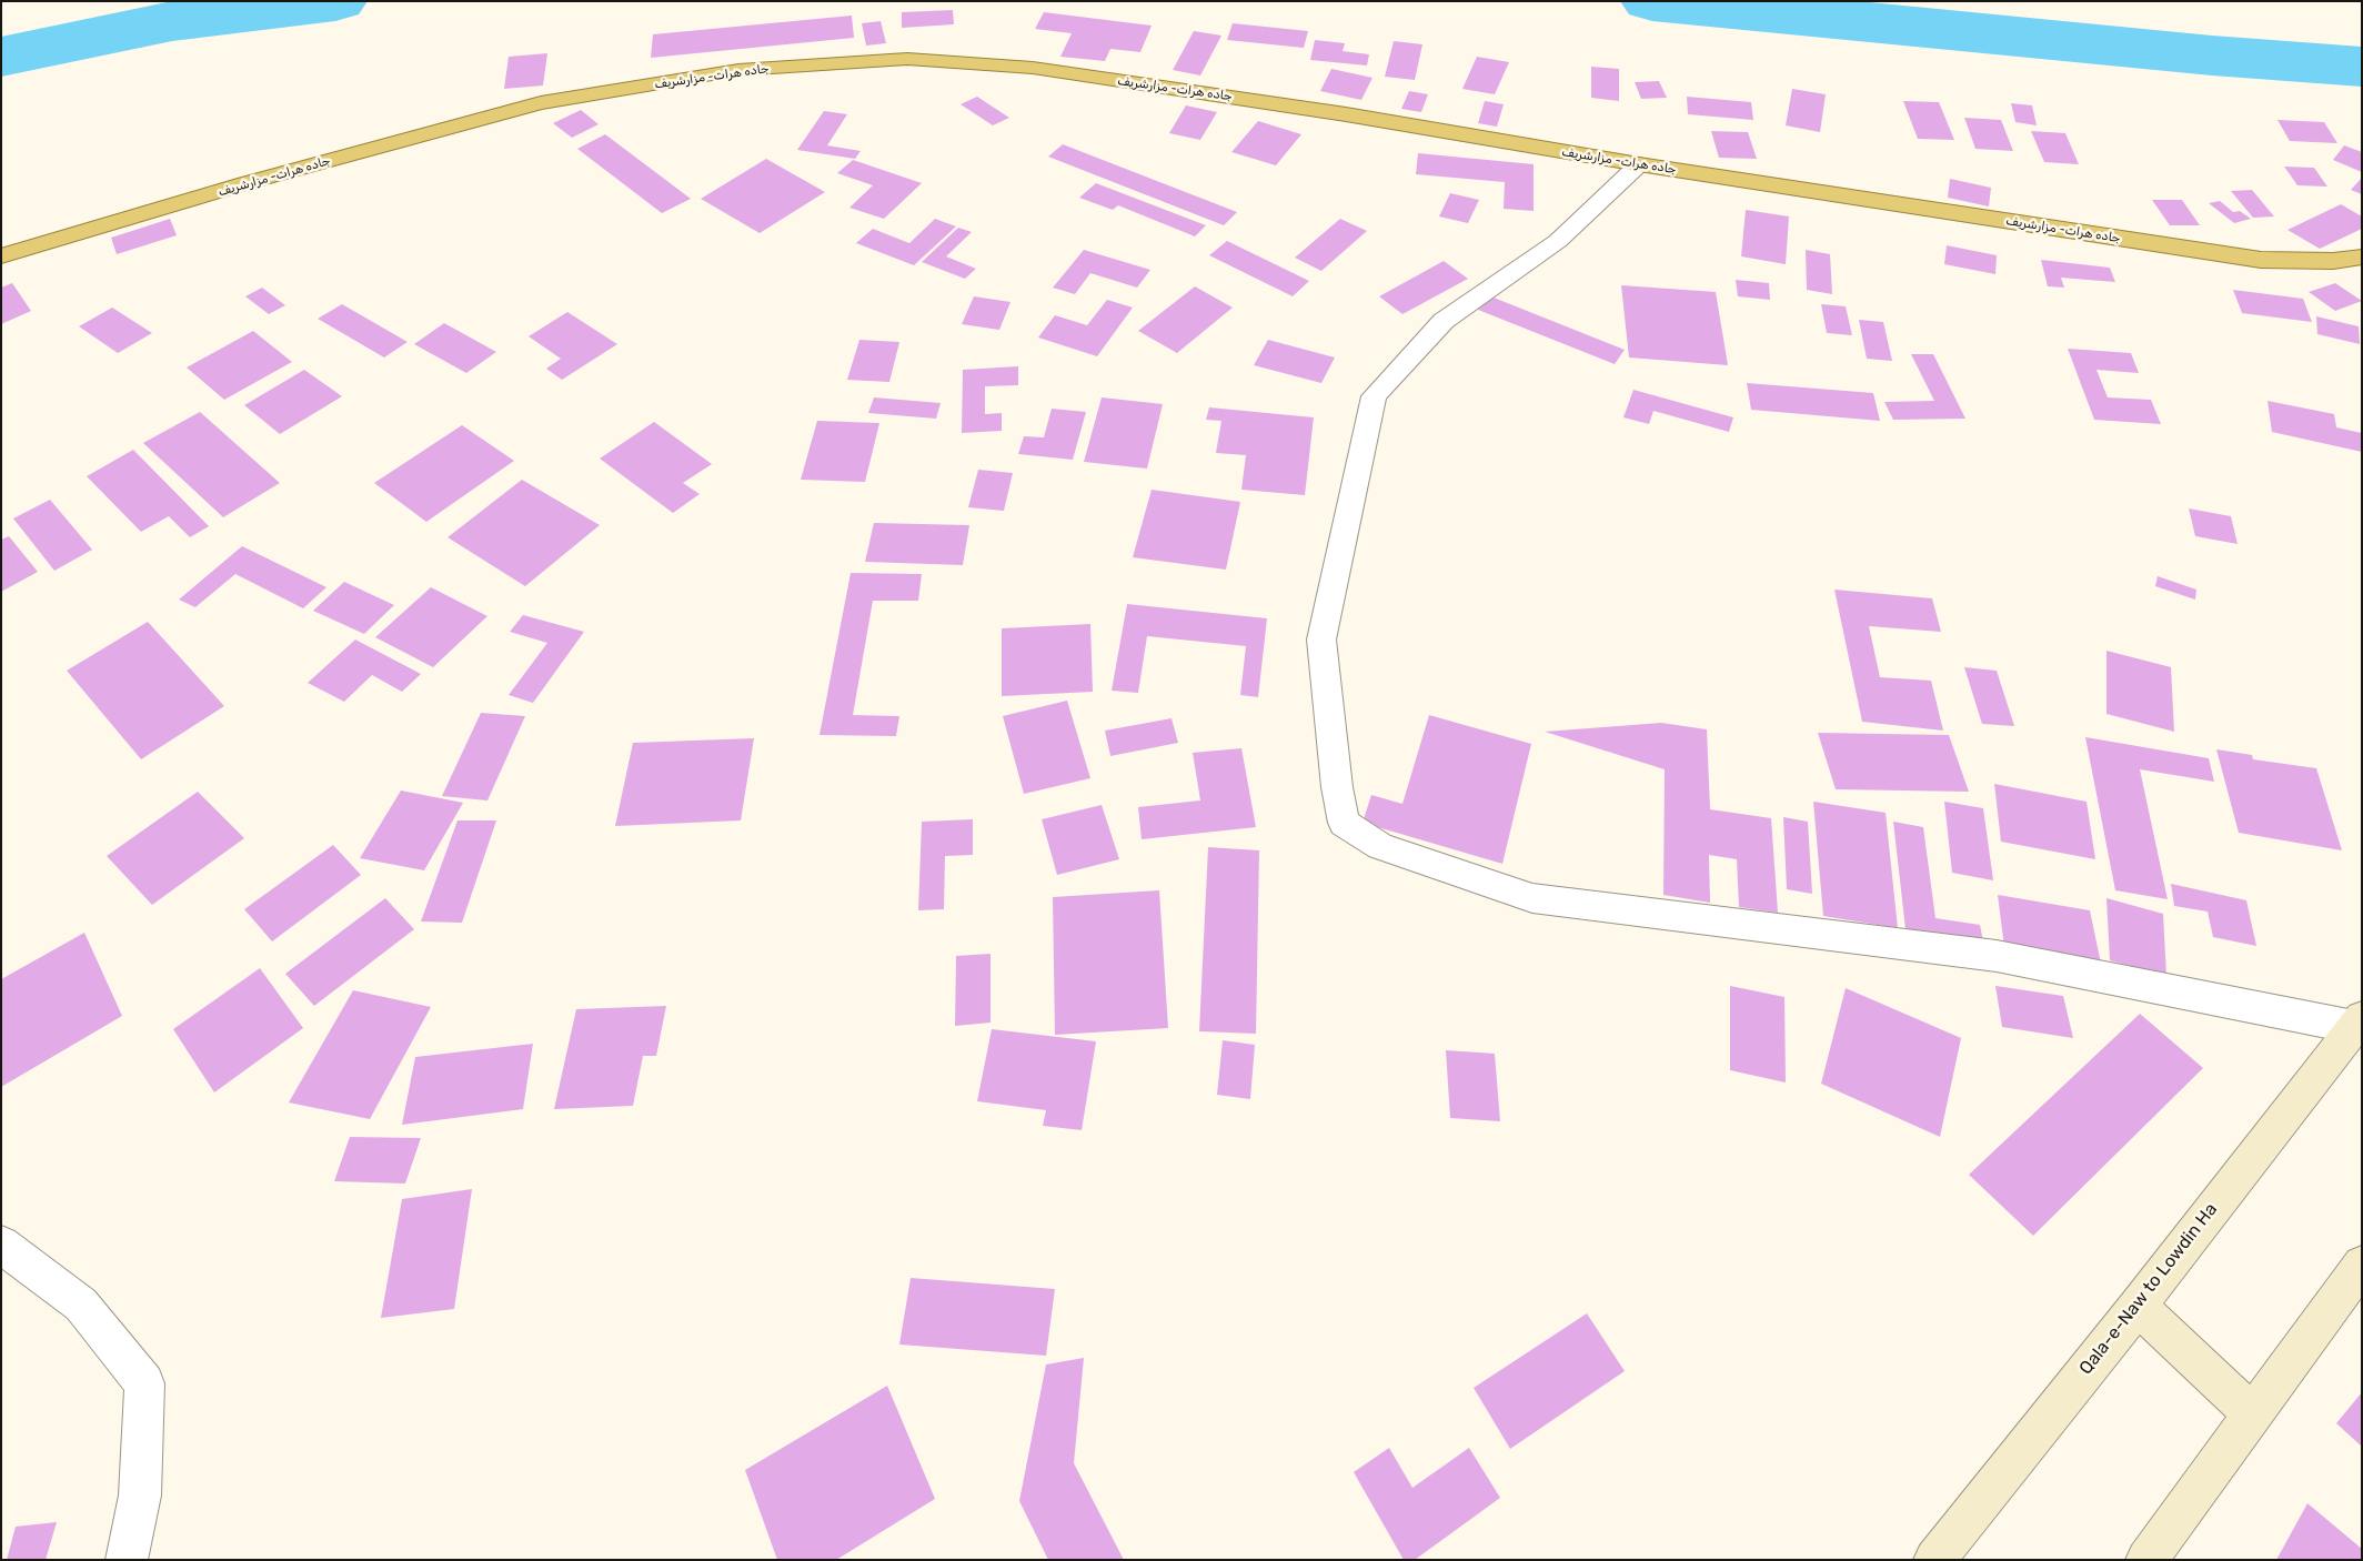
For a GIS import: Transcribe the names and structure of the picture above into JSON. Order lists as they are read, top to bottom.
{
  "streets": {
    "highway": ["جاده هرات- مزارشریف"],
    "main road": ["Qala-e-Naw to Lowdin Ha"]
  }
}
